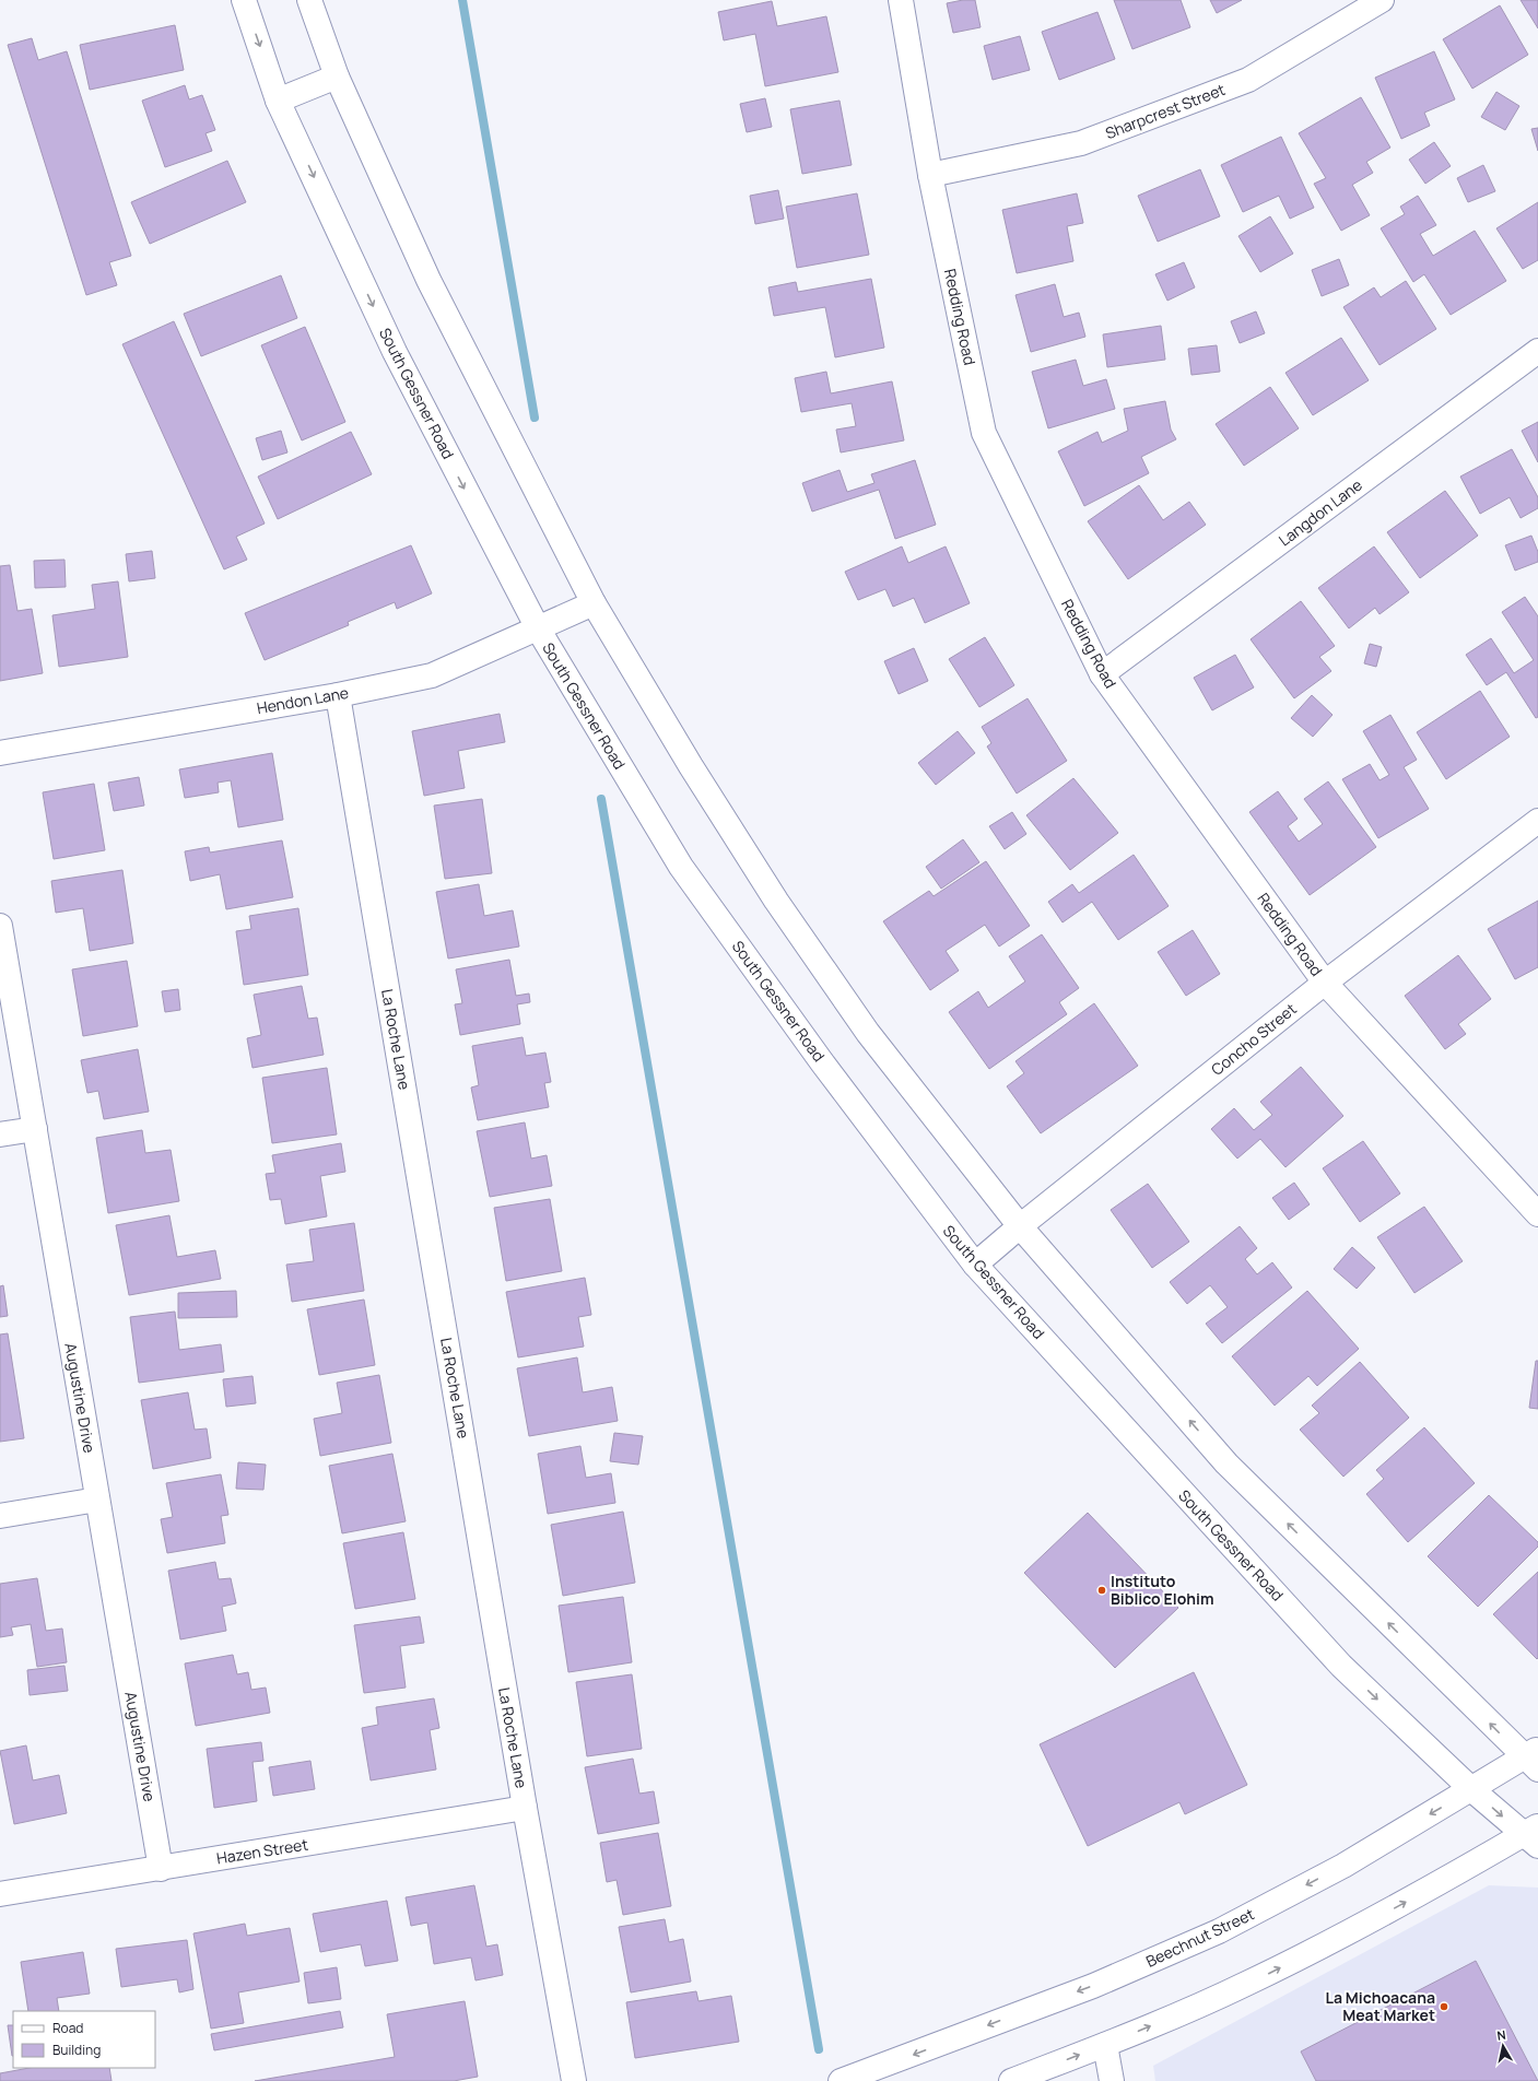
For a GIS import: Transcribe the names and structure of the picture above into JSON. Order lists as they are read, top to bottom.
{
  "streets": {
    "street": [
      "Sharpcrest Street",
      "Redding Road",
      "South Gessner Road",
      "Langdon Lane",
      "Hendon Lane",
      "La Roche Lane",
      "Concho Street",
      "Augustine Drive",
      "Hazen Street",
      "Beechnut Street"
    ]
  },
  "crossings": [
    ["Sharpcrest Street", "Redding Road"],
    ["Redding Road", "Langdon Lane"],
    ["Redding Road", "Concho Street"],
    ["South Gessner Road", "Hendon Lane"],
    ["South Gessner Road", "Concho Street"],
    ["South Gessner Road", "Beechnut Street"],
    ["Hendon Lane", "La Roche Lane"],
    ["La Roche Lane", "Hazen Street"],
    ["Augustine Drive", "Hazen Street"]
  ],
  "places": ["Instituto Biblico Elohim", "La Michoacana Meat Market"],
  "legend": ["Road", "Building"],
  "north": "top"
}
